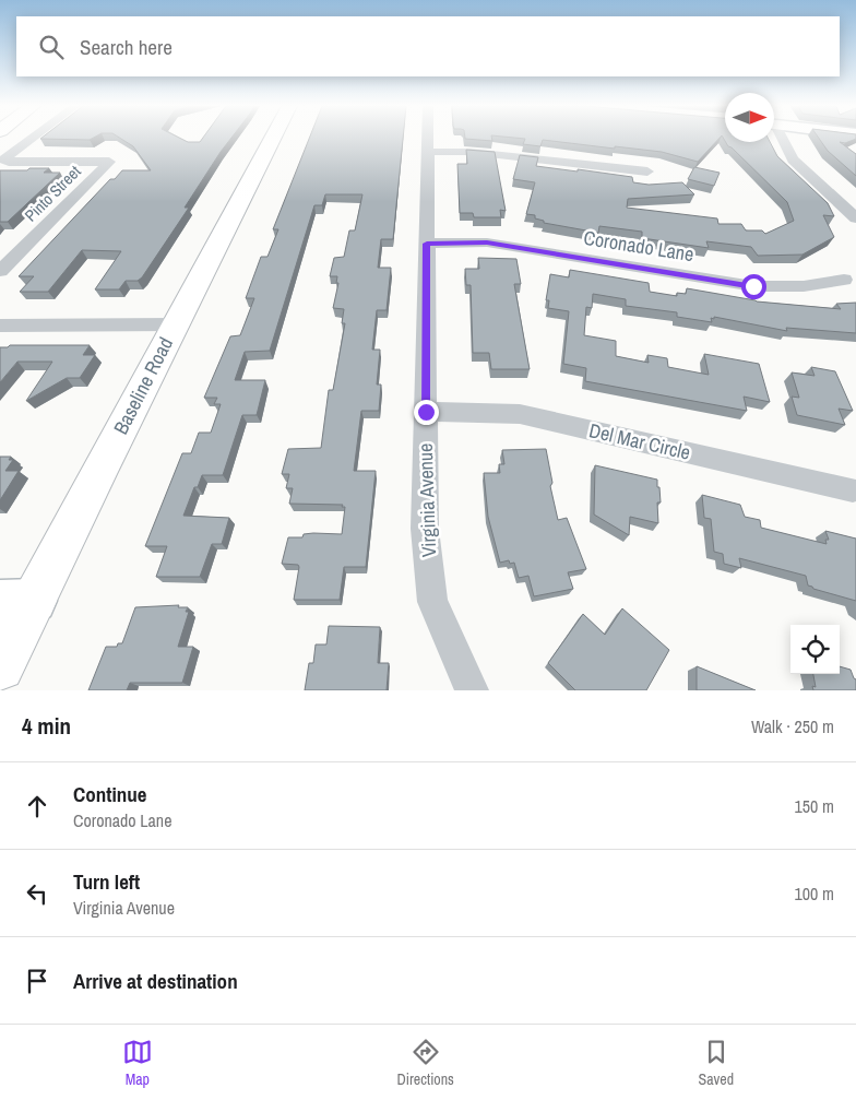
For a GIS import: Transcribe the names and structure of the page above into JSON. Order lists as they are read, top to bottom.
{
  "streets": {
    "main road": ["Baseline Road"],
    "street": [
      "Pinto Street",
      "Coronado Lane",
      "Del Mar Circle",
      "Virginia Avenue"
    ]
  },
  "crossings": [
    ["Coronado Lane", "Virginia Avenue"],
    ["Del Mar Circle", "Virginia Avenue"]
  ],
  "north": "right",
  "page": {
    "search": "Search here",
    "heading": ["4 min", "Walk · 250 m"],
    "list": [
      ["Continue", "Coronado Lane", "150 m"],
      ["Turn left", "Virginia Avenue", "100 m"],
      "Arrive at destination"
    ],
    "nav": ["Map", "Directions", "Saved"]
  }
}
